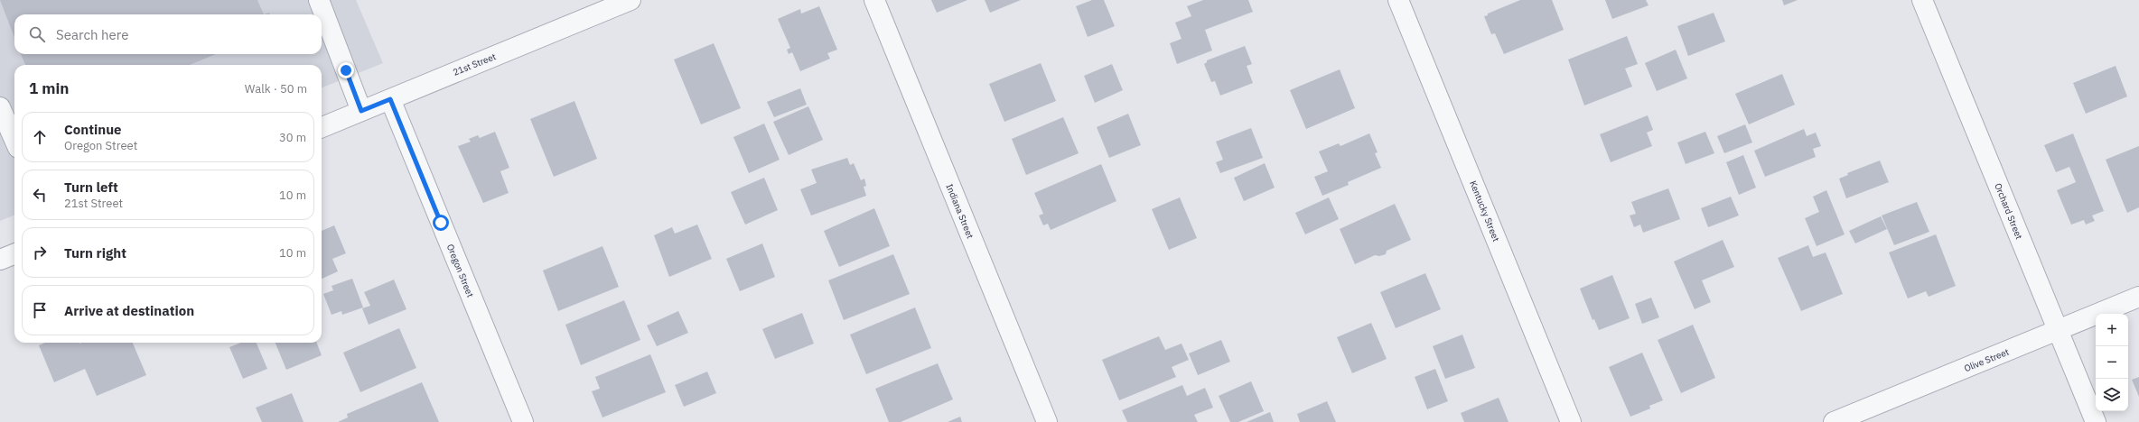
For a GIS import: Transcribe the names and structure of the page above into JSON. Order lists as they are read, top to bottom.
{
  "streets": {
    "street": [
      "21st Street",
      "Indiana Street",
      "Kentucky Street",
      "Orchard Street",
      "Oregon Street",
      "Olive Street"
    ]
  },
  "crossings": [
    ["21st Street", "Oregon Street"],
    ["Orchard Street", "Olive Street"]
  ],
  "page": {
    "search": "Search here",
    "heading": ["1 min", "Walk · 50 m"],
    "list": [
      ["Continue", "Oregon Street", "30 m"],
      ["Turn left", "21st Street", "10 m"],
      ["Turn right", "10 m"],
      "Arrive at destination"
    ],
    "map_buttons": ["+", "−"]
  }
}
